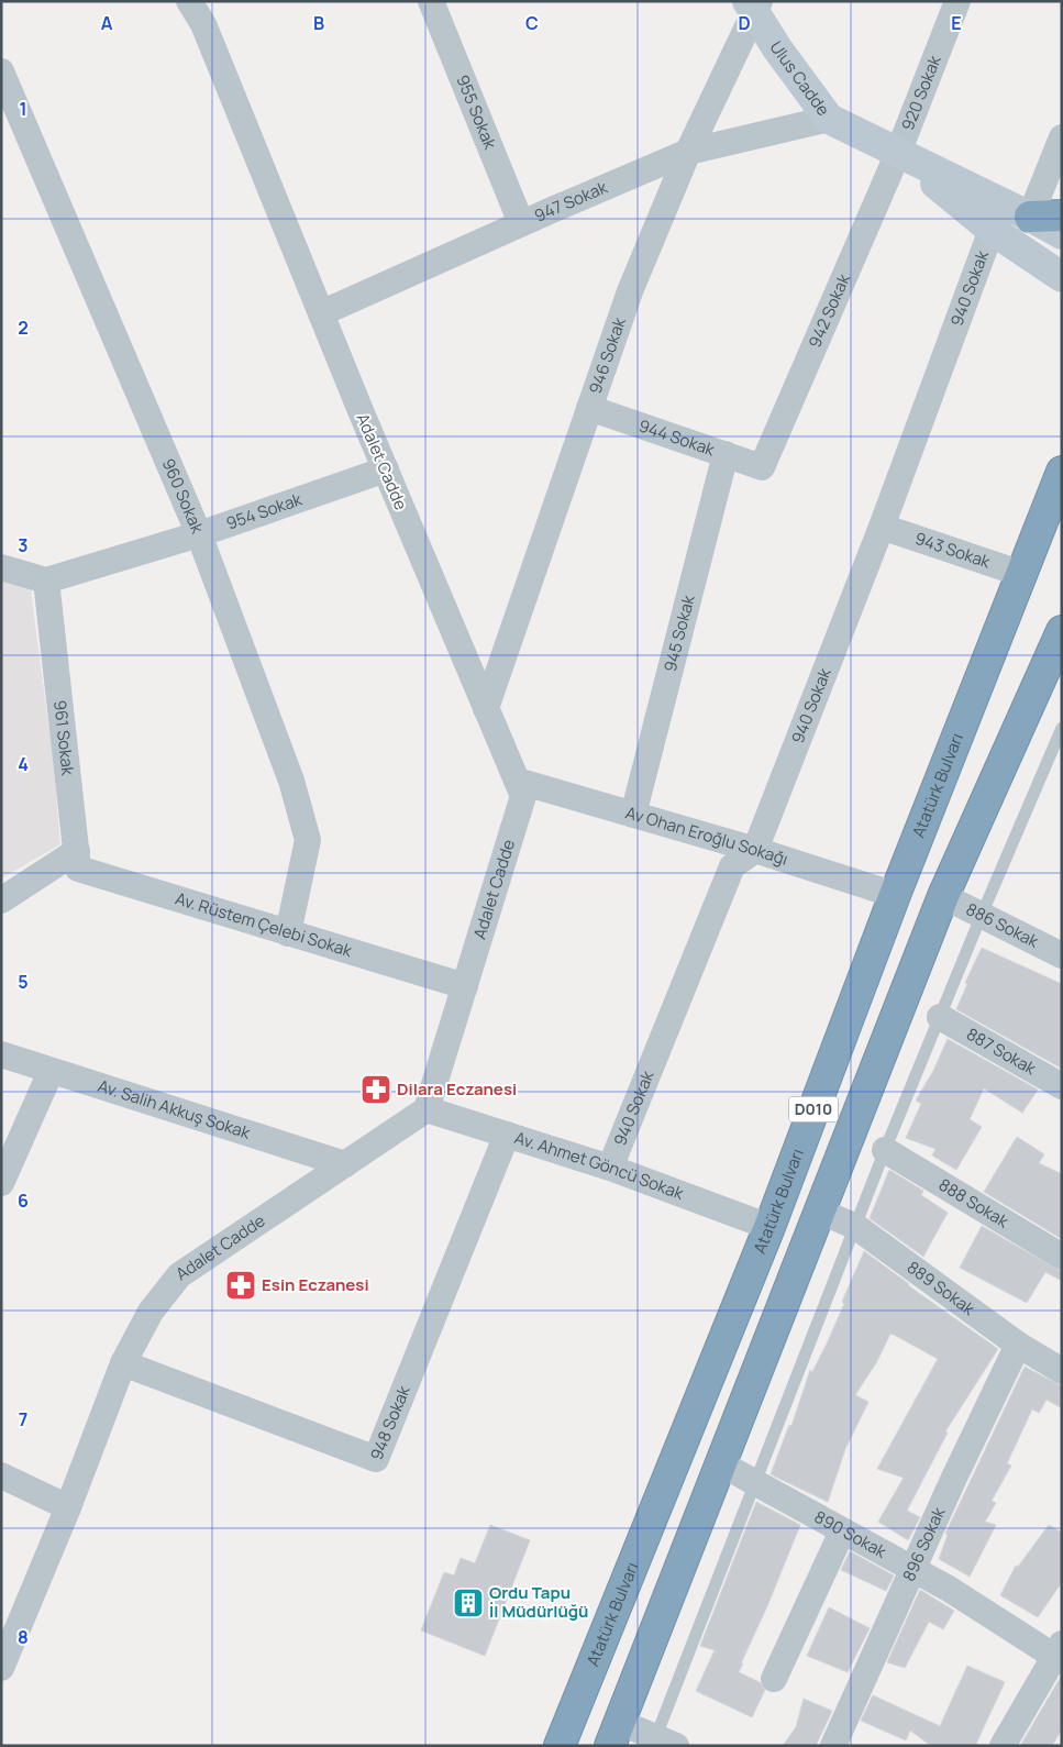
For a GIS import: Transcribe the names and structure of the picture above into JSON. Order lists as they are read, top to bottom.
{
  "streets": {
    "highway": ["Atatürk Bulvarı", "D010"],
    "street": [
      "Ulus Cadde",
      "920 Sokak",
      "955 Sokak",
      "947 Sokak",
      "940 Sokak",
      "942 Sokak",
      "946 Sokak",
      "944 Sokak",
      "Adalet Cadde",
      "960 Sokak",
      "954 Sokak",
      "943 Sokak",
      "945 Sokak",
      "961 Sokak",
      "Av Ohan Eroğlu Sokağı",
      "Av. Rüstem Çelebi Sokak",
      "886 Sokak",
      "887 Sokak",
      "Av. Salih Akkuş Sokak",
      "Av. Ahmet Göncü Sokak",
      "888 Sokak",
      "889 Sokak",
      "948 Sokak",
      "890 Sokak",
      "896 Sokak"
    ]
  },
  "crossings": [
    ["Ulus Cadde", "920 Sokak"],
    ["Ulus Cadde", "947 Sokak"],
    ["Ulus Cadde", "940 Sokak"],
    ["Ulus Cadde", "942 Sokak"],
    ["Ulus Cadde", "946 Sokak"],
    ["920 Sokak", "942 Sokak"],
    ["955 Sokak", "947 Sokak"],
    ["947 Sokak", "946 Sokak"],
    ["947 Sokak", "Adalet Cadde"],
    ["940 Sokak", "943 Sokak"],
    ["940 Sokak", "Av Ohan Eroğlu Sokağı"],
    ["940 Sokak", "Av. Ahmet Göncü Sokak"],
    ["942 Sokak", "944 Sokak"],
    ["946 Sokak", "944 Sokak"],
    ["946 Sokak", "Adalet Cadde"],
    ["944 Sokak", "945 Sokak"],
    ["Adalet Cadde", "954 Sokak"],
    ["Adalet Cadde", "Av Ohan Eroğlu Sokağı"],
    ["Adalet Cadde", "Av. Rüstem Çelebi Sokak"],
    ["Adalet Cadde", "Av. Salih Akkuş Sokak"],
    ["Adalet Cadde", "Av. Ahmet Göncü Sokak"],
    ["Adalet Cadde", "948 Sokak"],
    ["960 Sokak", "954 Sokak"],
    ["960 Sokak", "Av. Rüstem Çelebi Sokak"],
    ["954 Sokak", "961 Sokak"],
    ["943 Sokak", "Atatürk Bulvarı"],
    ["945 Sokak", "Av Ohan Eroğlu Sokağı"],
    ["961 Sokak", "Av. Rüstem Çelebi Sokak"],
    ["Atatürk Bulvarı", "Av Ohan Eroğlu Sokağı"],
    ["Atatürk Bulvarı", "Av. Ahmet Göncü Sokak"],
    ["886 Sokak", "D010"],
    ["D010", "889 Sokak"],
    ["D010", "890 Sokak"],
    ["Av. Ahmet Göncü Sokak", "948 Sokak"],
    ["889 Sokak", "896 Sokak"],
    ["890 Sokak", "896 Sokak"]
  ],
  "places": {
    "pharmacy": ["Dilara Eczanesi", "Esin Eczanesi"],
    "building": ["Ordu Tapu İl Müdürlüğü"]
  },
  "grid": {
    "columns": [
      "A",
      "B",
      "C",
      "D",
      "E"
    ],
    "rows": [
      "1",
      "2",
      "3",
      "4",
      "5",
      "6",
      "7",
      "8"
    ]
  }
}
